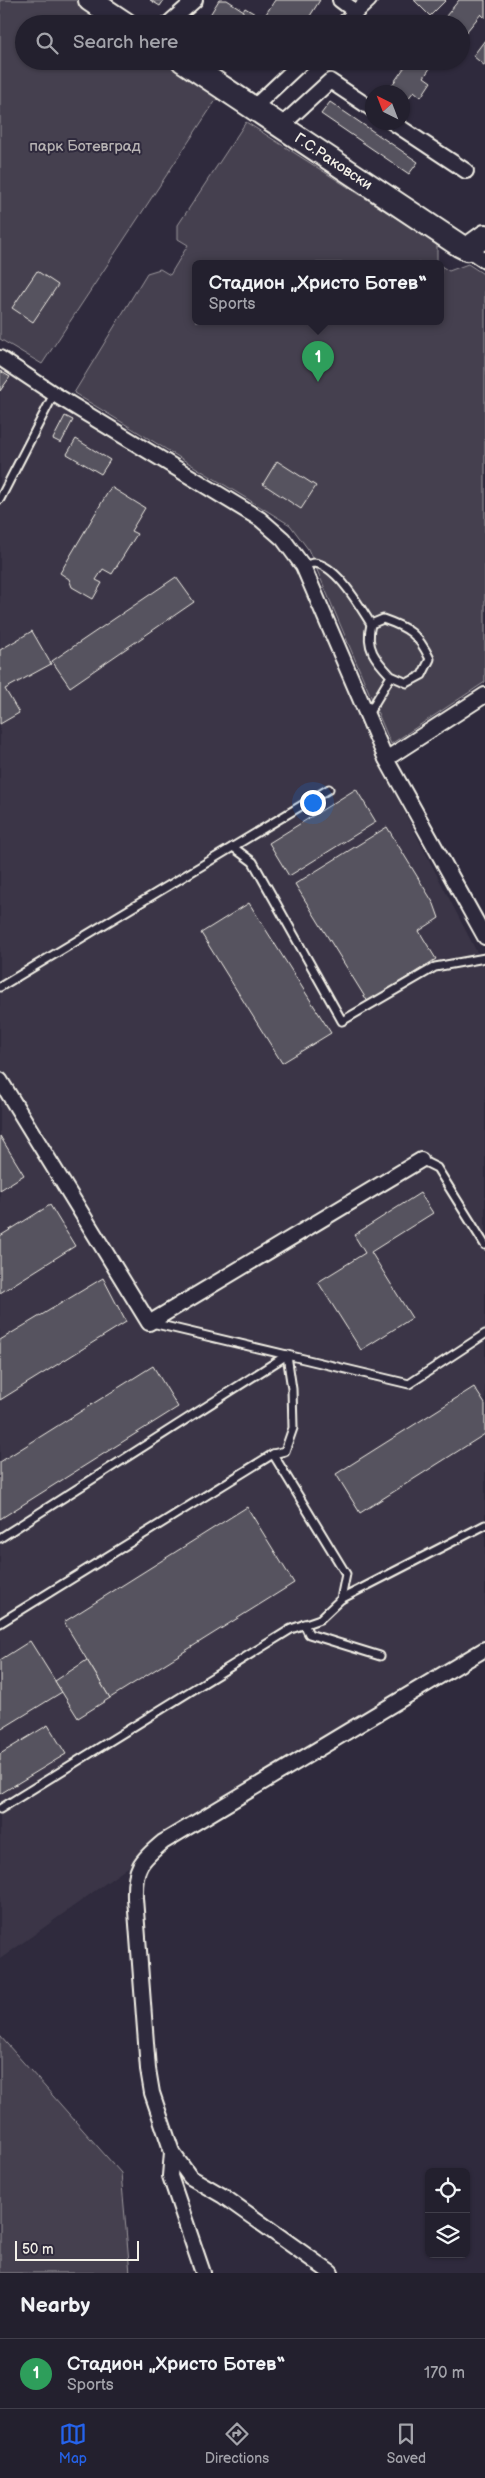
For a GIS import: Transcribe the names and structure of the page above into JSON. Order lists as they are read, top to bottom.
{
  "streets": {
    "main road": ["Г.С.Раковски"]
  },
  "parks": ["парк Ботевград"],
  "scale_bar": "50 m",
  "north": "top left",
  "page": {
    "search": "Search here",
    "popup": ["Стадион „Христо Ботев“", "Sports"],
    "pins": "1",
    "scale": "50 m",
    "heading": "Nearby",
    "list": [
      {
        "mark": "1",
        "name": "Стадион „Христо Ботев“",
        "note": "Sports",
        "value": "170 m"
      }
    ],
    "nav": ["Map", "Directions", "Saved"]
  }
}
